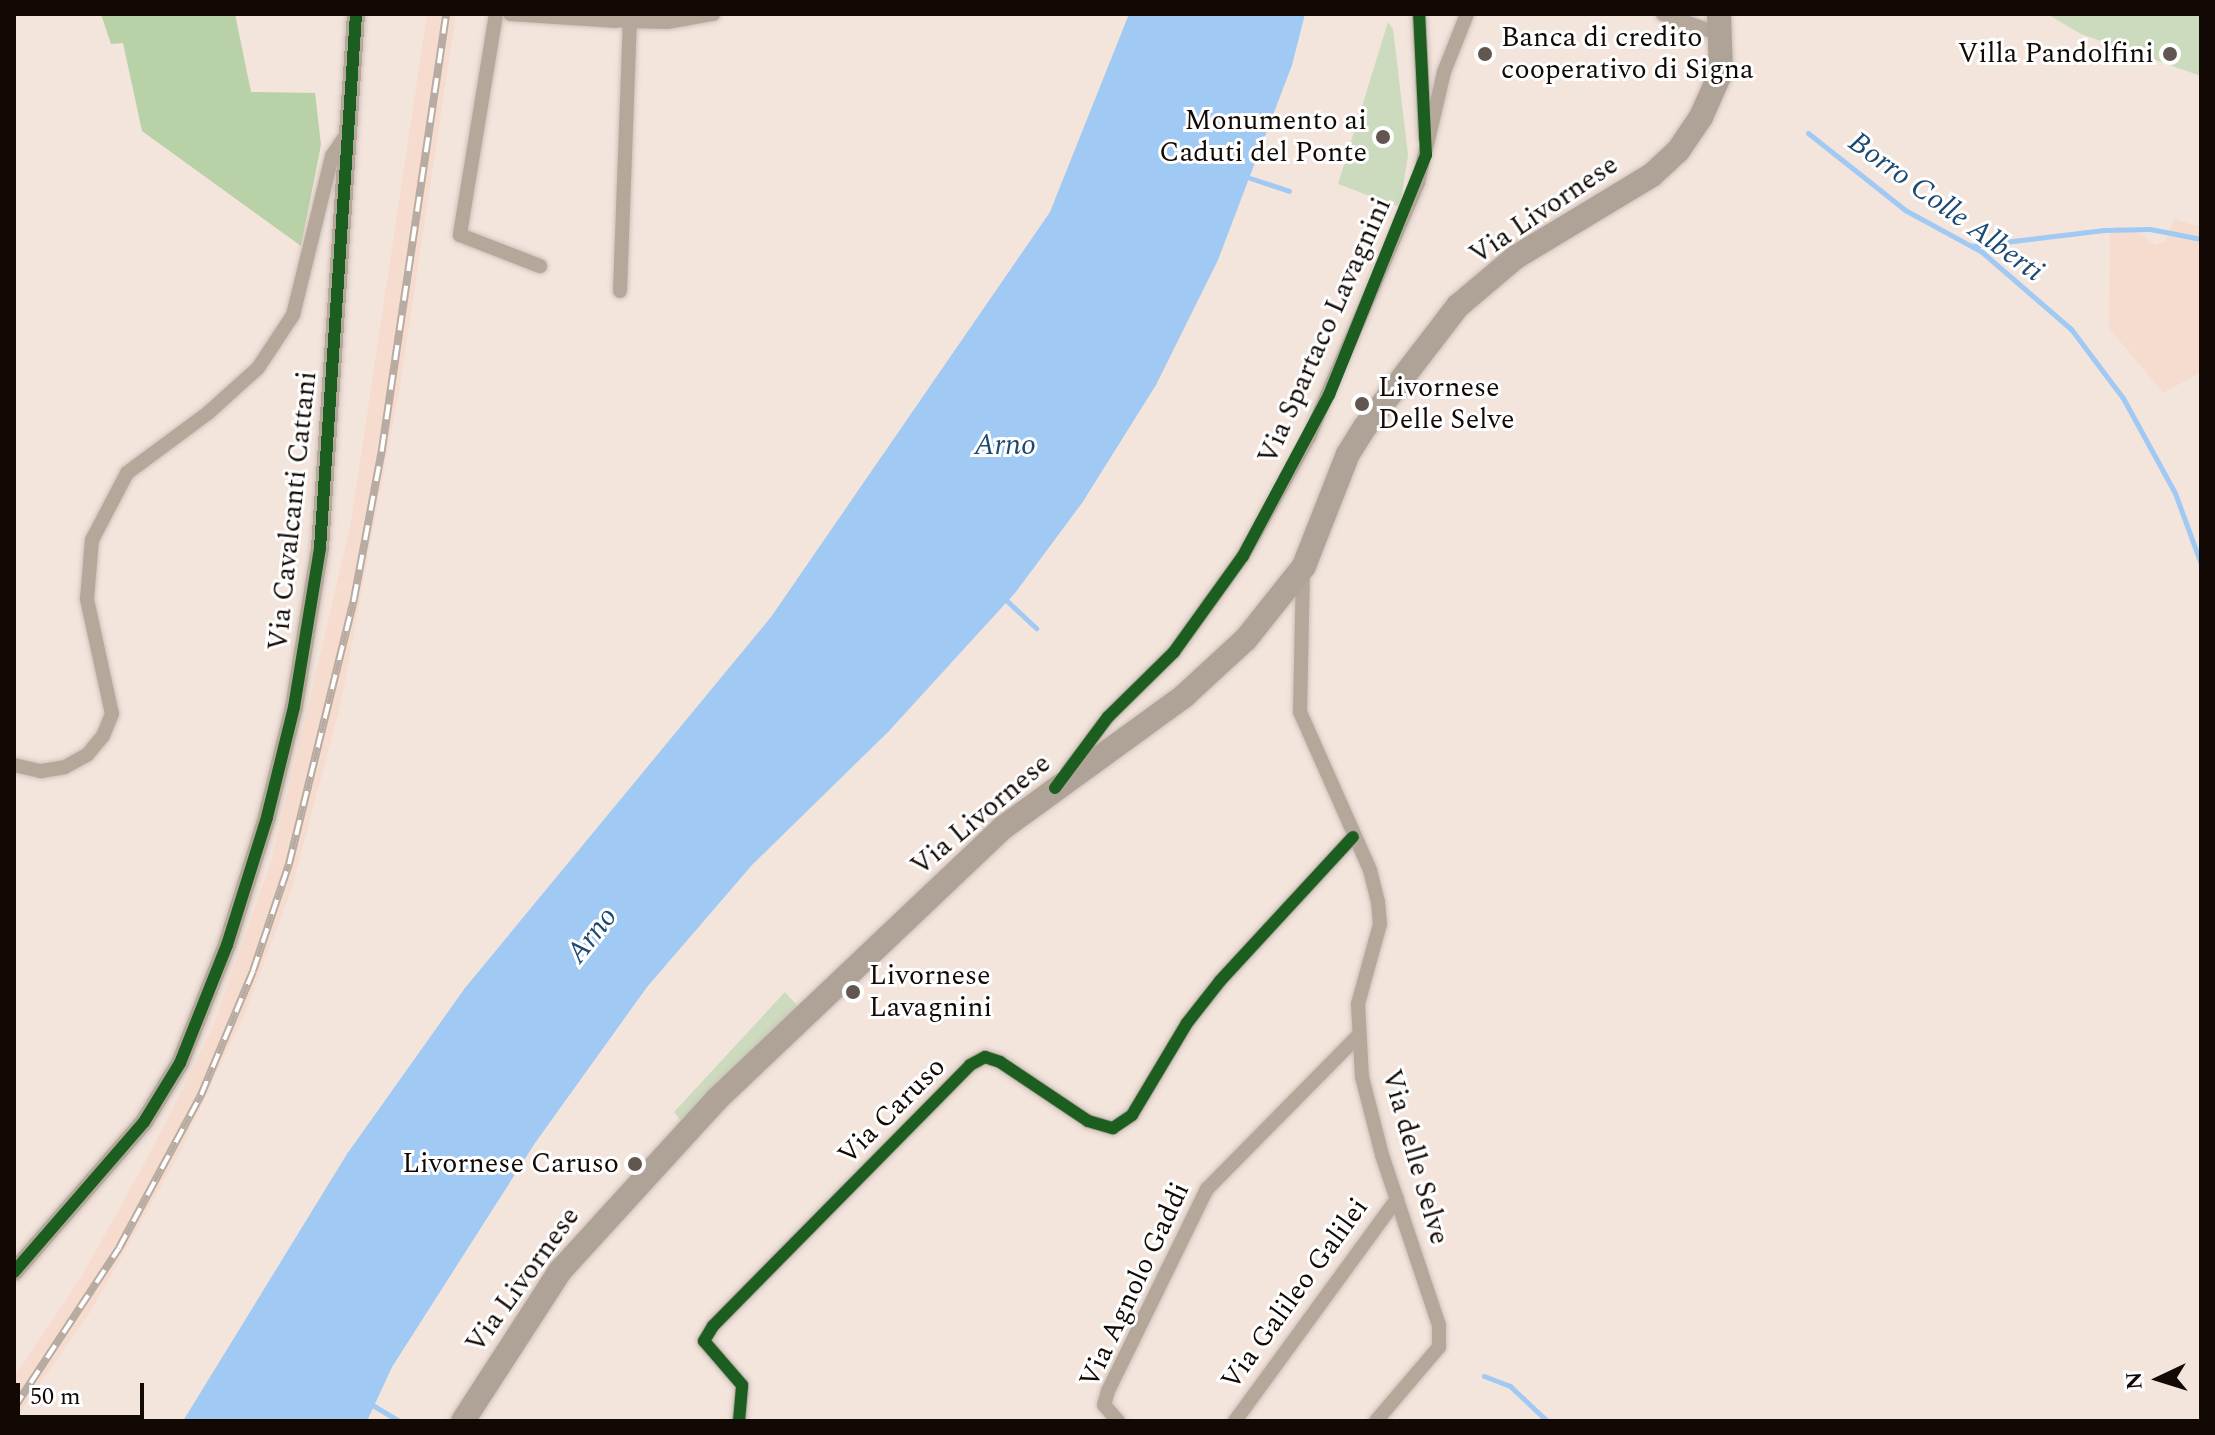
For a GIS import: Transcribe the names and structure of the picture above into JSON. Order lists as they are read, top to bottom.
{
  "streets": {
    "main road": ["Via Livornese"],
    "street": [
      "Via Spartaco Lavagnini",
      "Via Cavalcanti Cattani",
      "Via Caruso",
      "Via delle Selve",
      "Via Agnolo Gaddi",
      "Via Galileo Galilei"
    ]
  },
  "crossings": [
    ["Via Livornese", "Via Spartaco Lavagnini"],
    ["Via Livornese", "Via delle Selve"],
    ["Via Caruso", "Via delle Selve"],
    ["Via delle Selve", "Via Agnolo Gaddi"],
    ["Via delle Selve", "Via Galileo Galilei"]
  ],
  "water": ["Borro Colle Alberti", "Arno"],
  "places": [
    "Banca di credito cooperativo di Signa",
    "Villa Pandolfini",
    "Monumento ai Caduti del Ponte",
    "Livornese Delle Selve",
    "Livornese Lavagnini",
    "Livornese Caruso"
  ],
  "scale_bar": "50 m",
  "north": "left"
}
